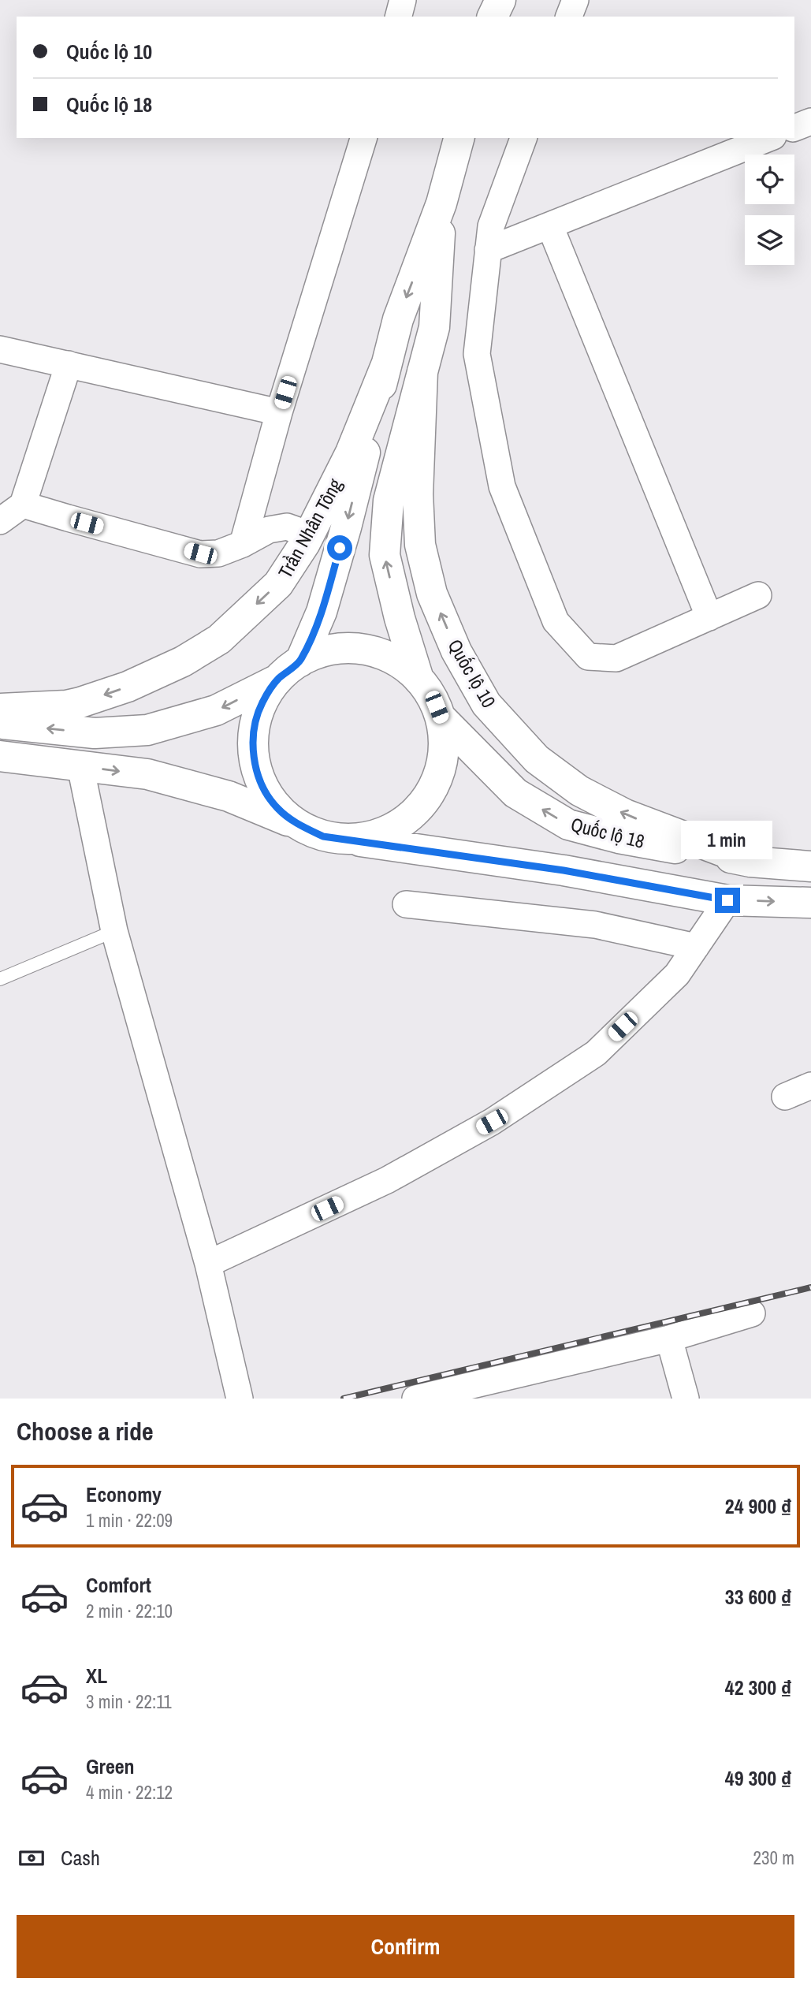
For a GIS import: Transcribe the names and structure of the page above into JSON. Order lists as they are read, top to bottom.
{
  "streets": {
    "highway": ["Trần Nhân Tông", "Quốc lộ 10", "Quốc lộ 18"]
  },
  "crossings": [
    ["Quốc lộ 10", "Quốc lộ 18"]
  ],
  "one_way": ["Quốc lộ 10"],
  "page": {
    "banner": ["Quốc lộ 10", "Quốc lộ 18"],
    "bubble": "1 min",
    "heading": "Choose a ride",
    "list": [
      {
        "name": "Economy",
        "note": "1 min · 22:09",
        "value": "24 900 ₫"
      },
      {
        "name": "Comfort",
        "note": "2 min · 22:10",
        "value": "33 600 ₫"
      },
      {
        "name": "XL",
        "note": "3 min · 22:11",
        "value": "42 300 ₫"
      },
      {
        "name": "Green",
        "note": "4 min · 22:12",
        "value": "49 300 ₫"
      }
    ],
    "pay": ["Cash", "230 m"],
    "buttons": "Confirm"
  }
}
